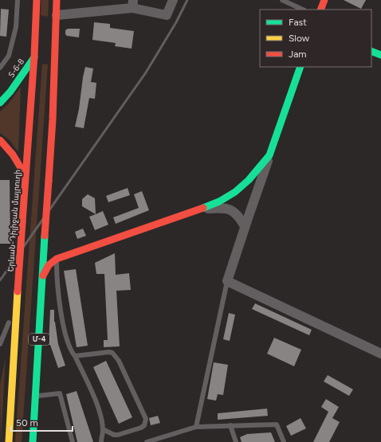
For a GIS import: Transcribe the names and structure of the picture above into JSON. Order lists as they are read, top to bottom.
{
  "streets": {
    "main road": ["Տ-6-8", "Երևան-Դիլիջան մայրուղի", "Մ-4"]
  },
  "crossings": [
    ["Տ-6-8", "Երևան-Դիլիջան մայրուղի"]
  ],
  "legend": ["Fast", "Slow", "Jam"],
  "scale_bar": "50 m"
}
